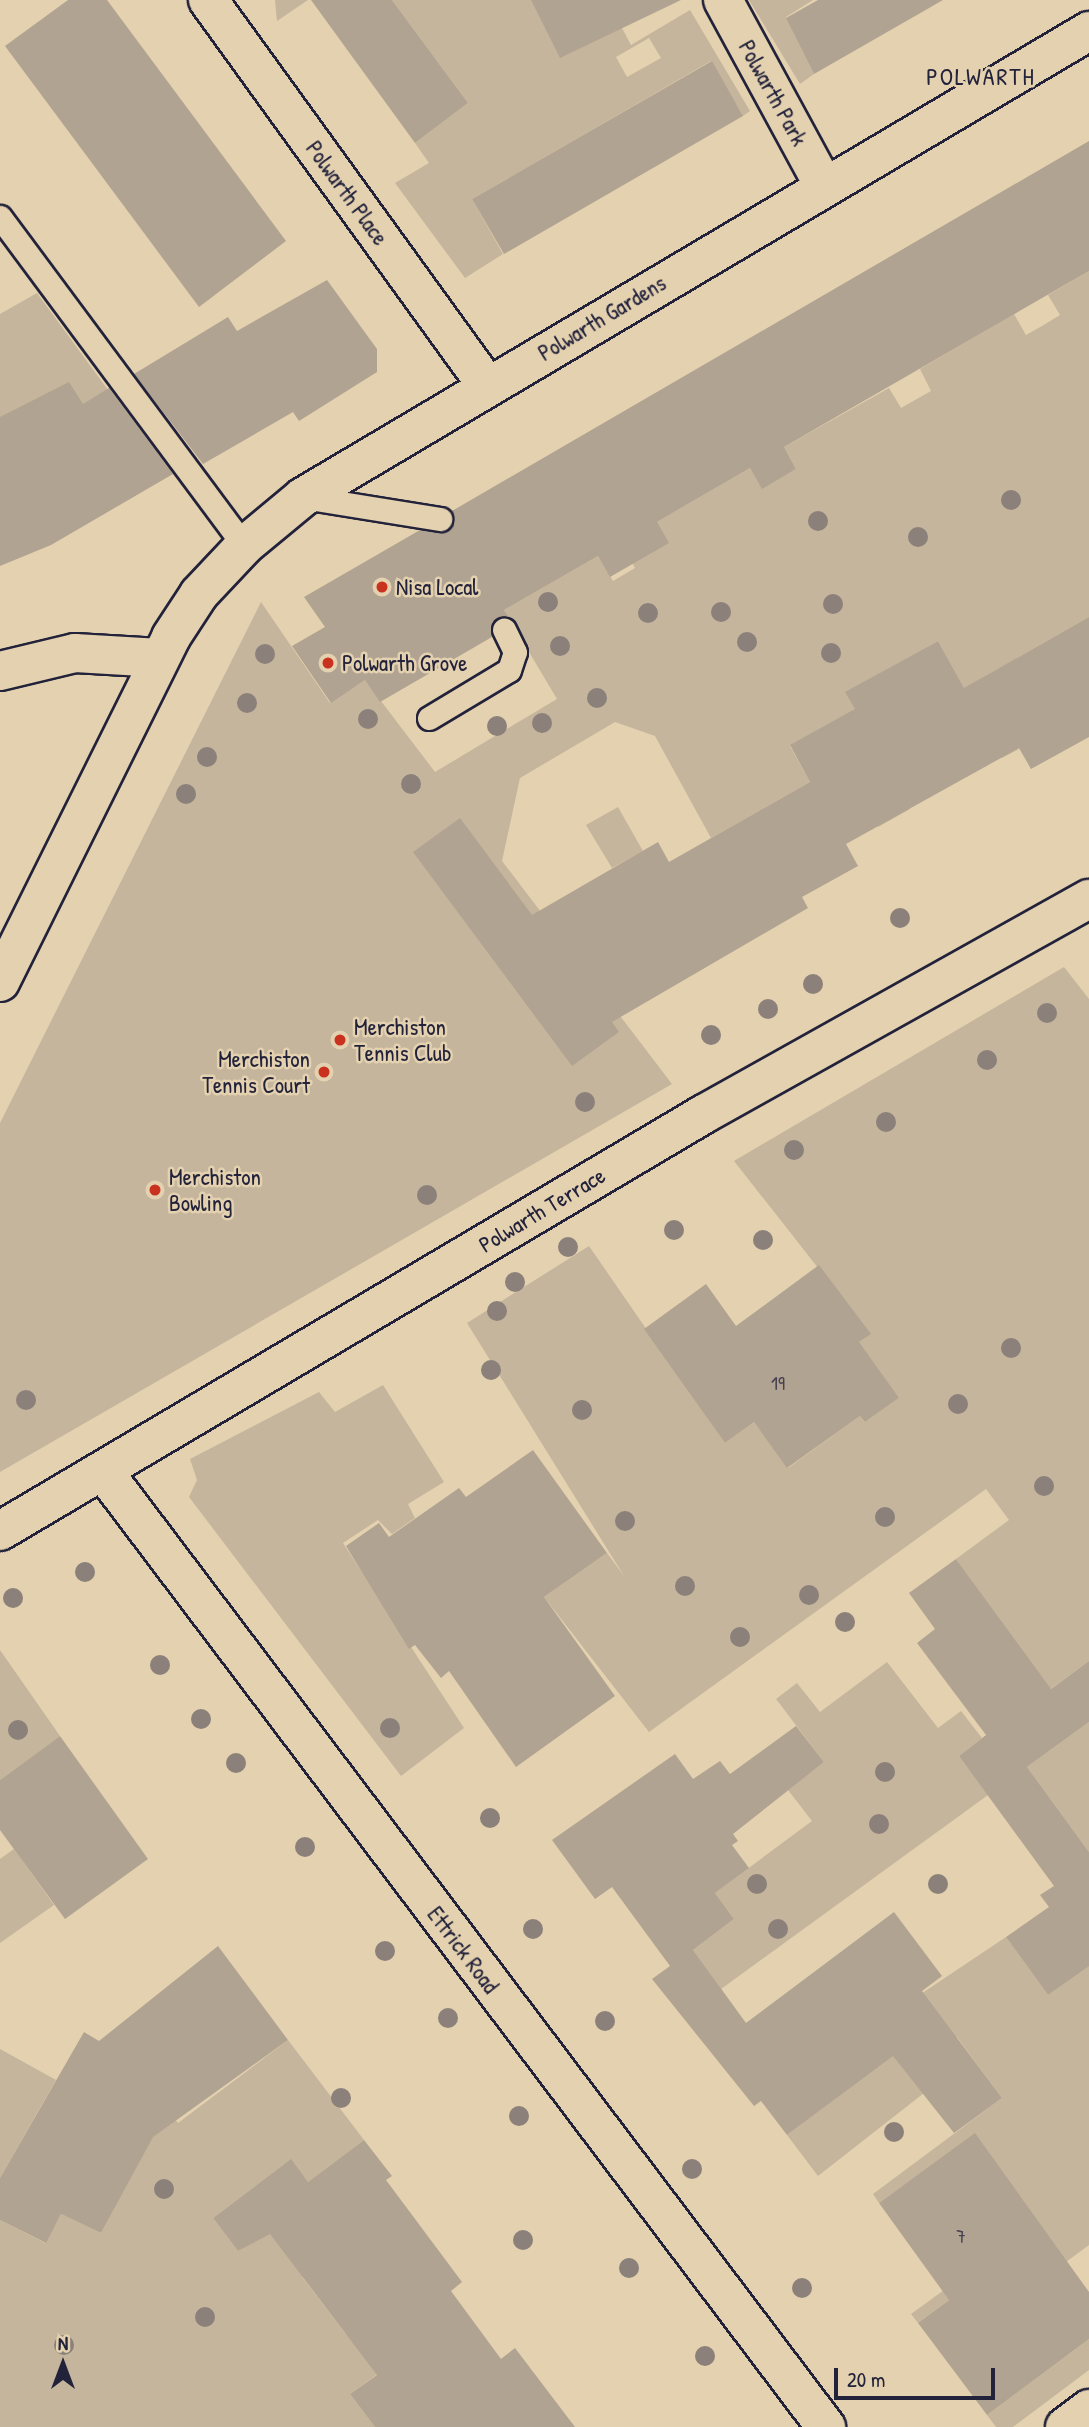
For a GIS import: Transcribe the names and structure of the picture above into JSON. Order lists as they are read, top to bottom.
{
  "streets": {
    "street": [
      "Polwarth Park",
      "Polwarth Place",
      "Polwarth Gardens",
      "Polwarth Terrace",
      "Ettrick Road"
    ]
  },
  "crossings": [
    ["Polwarth Park", "Polwarth Gardens"],
    ["Polwarth Place", "Polwarth Gardens"],
    ["Polwarth Terrace", "Ettrick Road"]
  ],
  "districts": ["POLWARTH"],
  "places": [
    "Nisa Local",
    "Polwarth Grove",
    "Merchiston Tennis Club",
    "Merchiston Tennis Court",
    "Merchiston Bowling"
  ],
  "house_numbers": ["19", "7"],
  "scale_bar": "20 m",
  "north": "top"
}
